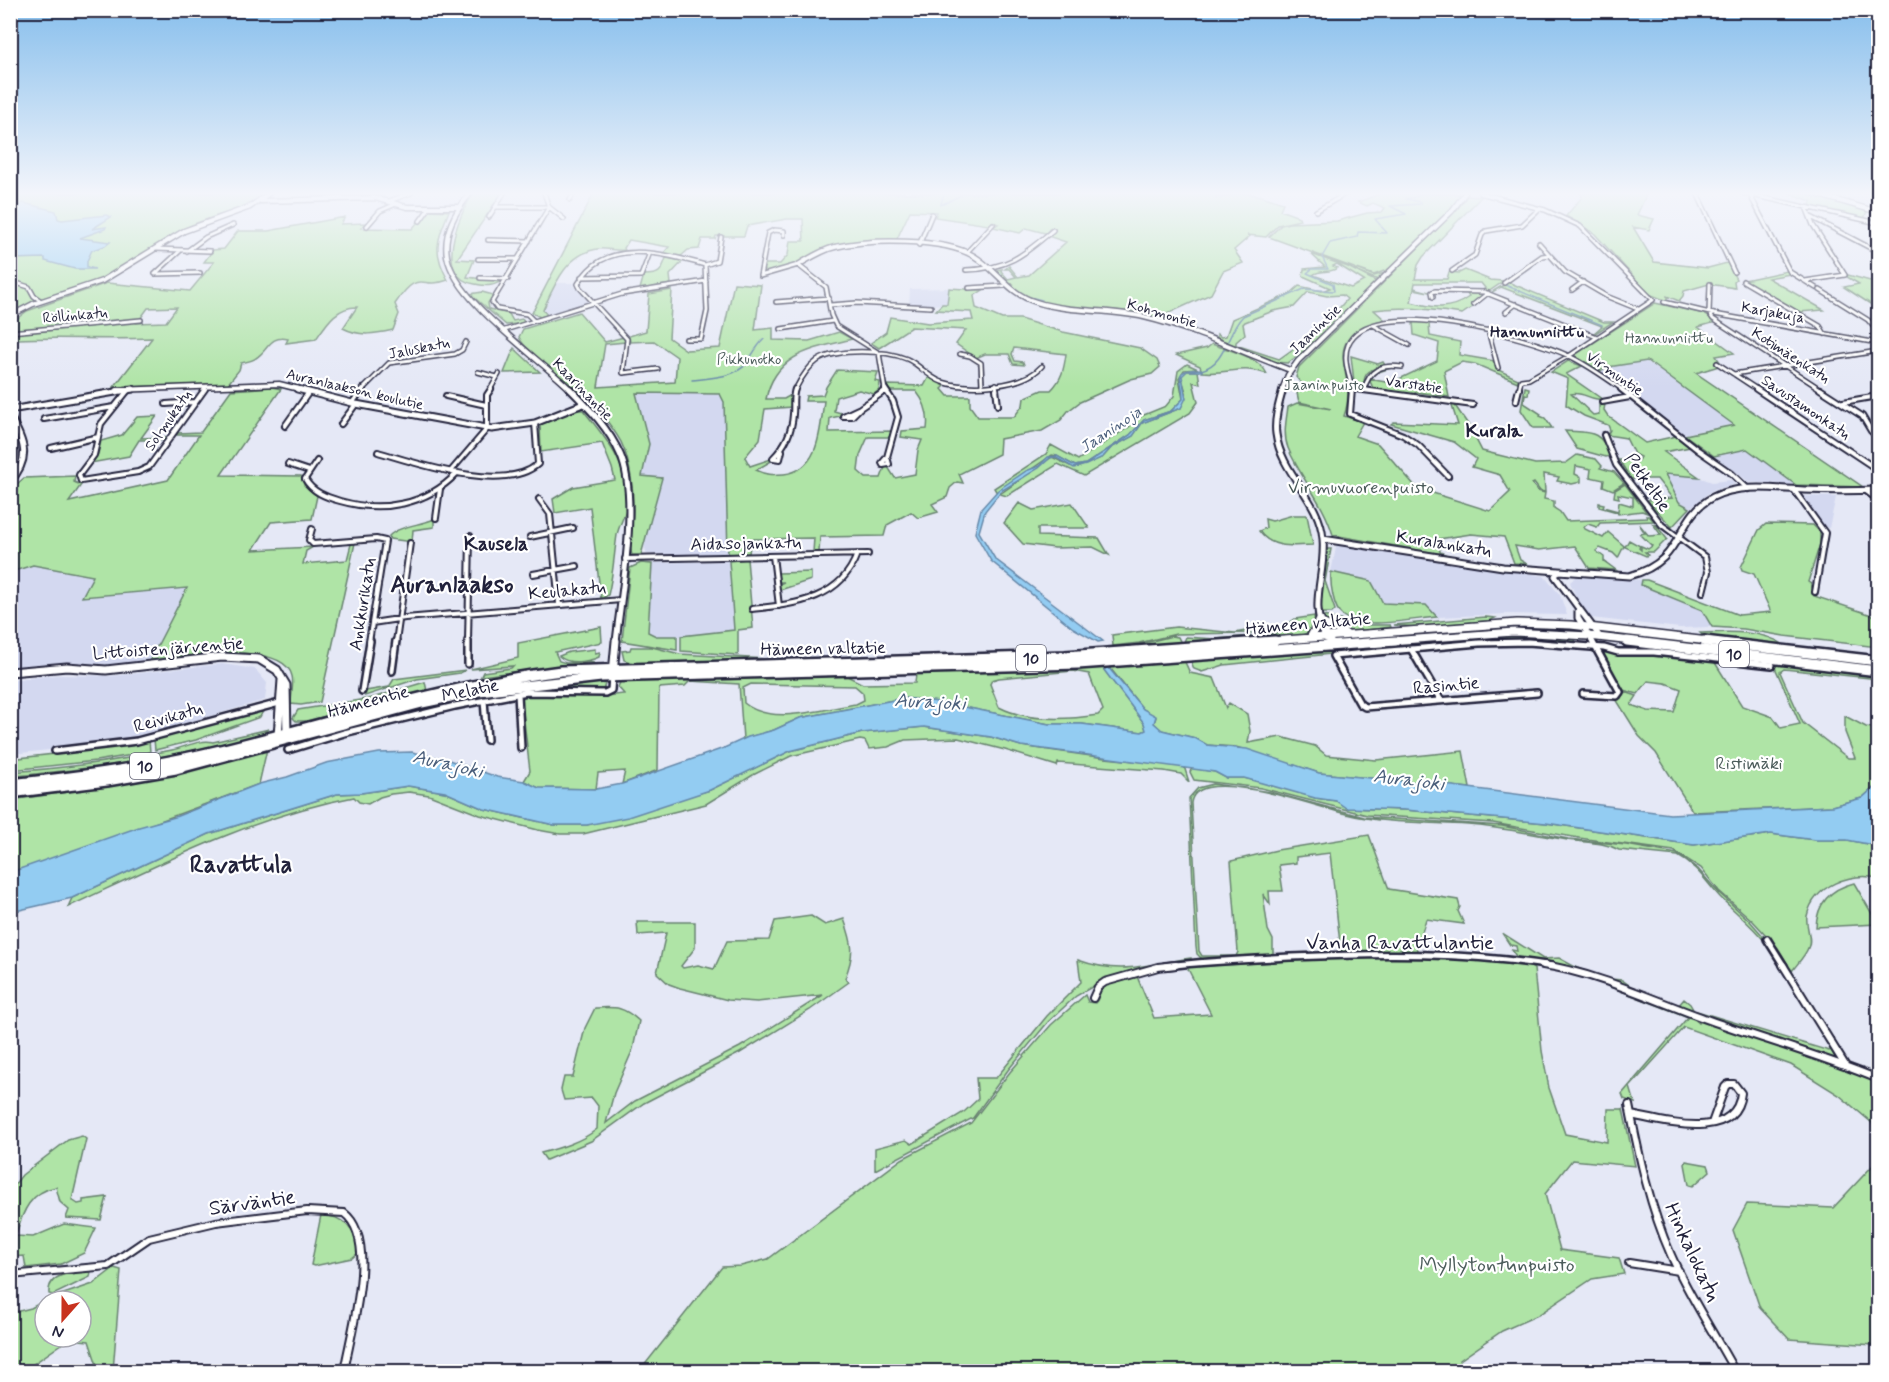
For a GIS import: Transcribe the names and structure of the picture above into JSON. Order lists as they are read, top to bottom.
{
  "streets": {
    "highway": ["Hämeen valtatie", "10", "Hämeentie"],
    "street": [
      "Karjakuja",
      "Kohmontie",
      "Röllinkatu",
      "Jaanintie",
      "Jaluskatu",
      "Kotimäenkatu",
      "Virmuntie",
      "Varstatie",
      "Auranlaakson koulutie",
      "Kaarinantie",
      "Savustamonkatu",
      "Solmukatu",
      "Petkeltie",
      "Aidasojankatu",
      "Kuralankatu",
      "Keulakatu",
      "Ankkurikatu",
      "Littoistenjärventie",
      "Rasintie",
      "Melatie",
      "Reivikatu",
      "Vanha Ravattulantie",
      "Särväntie",
      "Hinkalokatu"
    ]
  },
  "crossings": [
    ["Karjakuja", "Kotimäenkatu"],
    ["Kohmontie", "Jaanintie"],
    ["Jaanintie", "Kuralankatu"],
    ["Jaanintie", "Hämeen valtatie"],
    ["Jaluskatu", "Auranlaakson koulutie"],
    ["Virmuntie", "Kuralankatu"],
    ["Auranlaakson koulutie", "Kaarinantie"],
    ["Auranlaakson koulutie", "Solmukatu"],
    ["Kaarinantie", "Aidasojankatu"],
    ["Kaarinantie", "Keulakatu"],
    ["Kaarinantie", "Melatie"],
    ["Kaarinantie", "Hämeentie"],
    ["Petkeltie", "Kuralankatu"],
    ["Keulakatu", "Ankkurikatu"],
    ["Hämeen valtatie", "Hämeentie"],
    ["Littoistenjärventie", "Melatie"],
    ["Littoistenjärventie", "Hämeentie"],
    ["Littoistenjärventie", "Reivikatu"],
    ["Melatie", "Hämeentie"]
  ],
  "districts": [
    "Hannunniittu",
    "Kurala",
    "Kausela",
    "Auranlaakso",
    "Ravattula"
  ],
  "water": ["Jaaninoja", "Aurajoki"],
  "parks": [
    "Hannunniittu",
    "Pikkunotko",
    "Jaaninpuisto",
    "Virmuvuorenpuisto",
    "Ristimäki",
    "Myllytontunpuisto"
  ],
  "north": "bottom"
}
